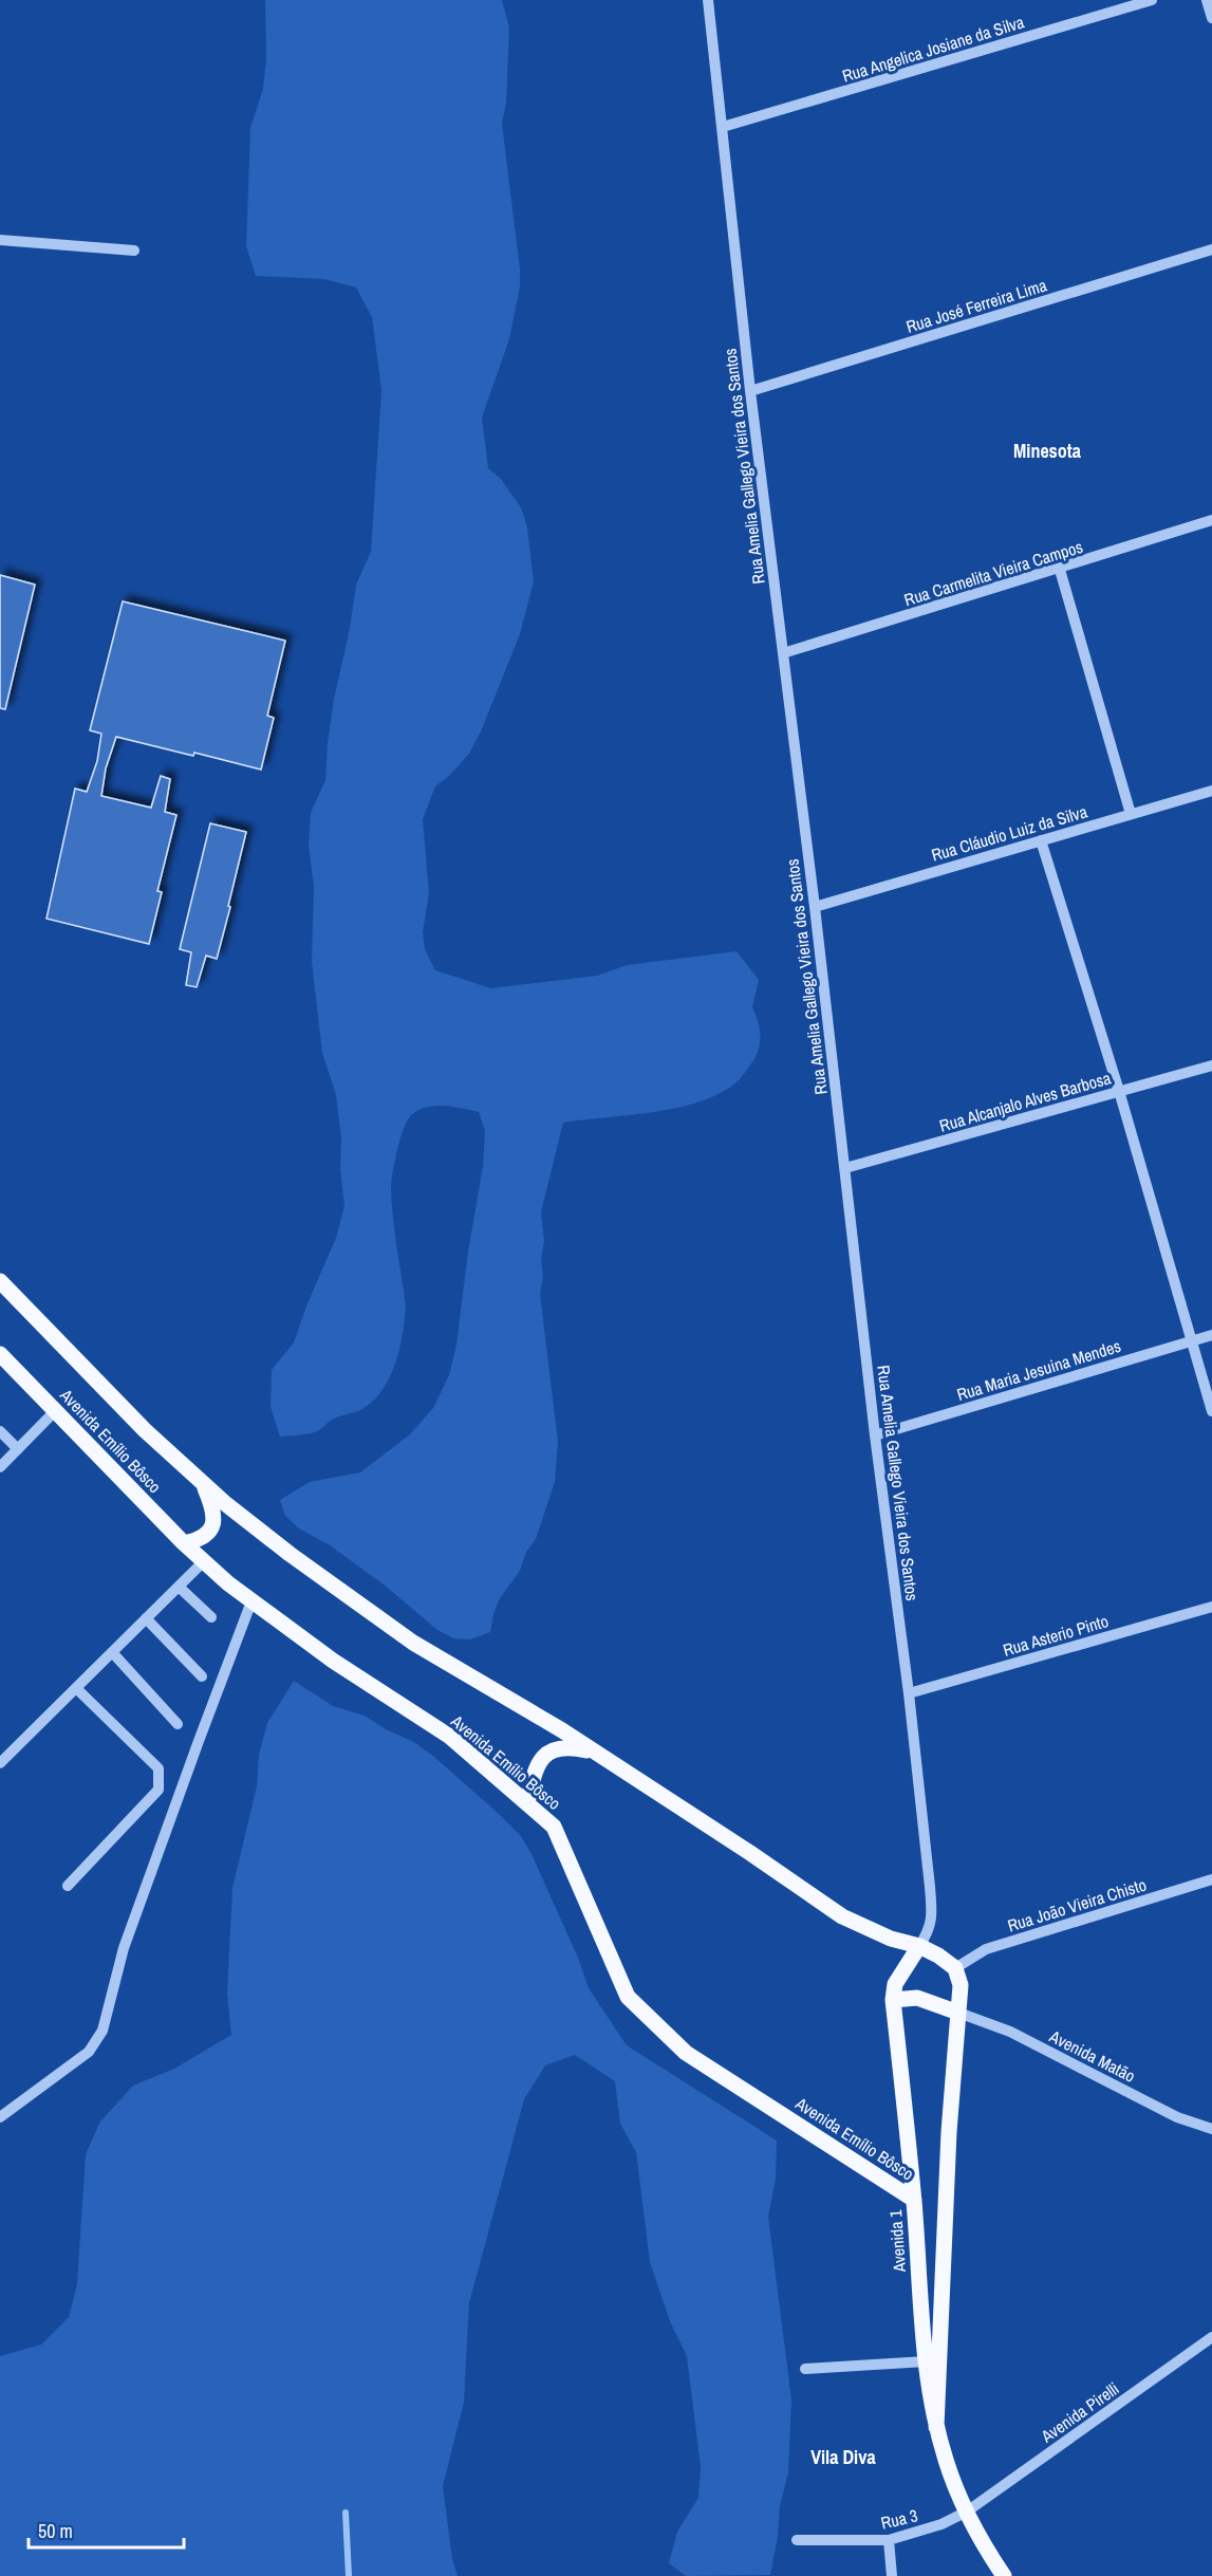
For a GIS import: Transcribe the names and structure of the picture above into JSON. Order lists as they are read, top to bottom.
{
  "streets": {
    "main road": ["Avenida Emílio Bôsco", "Avenida 1"],
    "street": [
      "Rua Angelica Josiane da Silva",
      "Rua José Ferreira Lima",
      "Rua Amelia Gallego Vieira dos Santos",
      "Rua Carmelita Vieira Campos",
      "Rua Cláudio Luiz da Silva",
      "Rua Alcanjalo Alves Barbosa",
      "Rua Maria Jesuina Mendes",
      "Rua Asterio Pinto",
      "Rua João Vieira Chisto",
      "Avenida Matão",
      "Avenida Pirelli",
      "Rua 3"
    ]
  },
  "crossings": [
    ["Rua Angelica Josiane da Silva", "Rua Amelia Gallego Vieira dos Santos"],
    ["Rua José Ferreira Lima", "Rua Amelia Gallego Vieira dos Santos"],
    ["Rua Amelia Gallego Vieira dos Santos", "Rua Carmelita Vieira Campos"],
    ["Rua Amelia Gallego Vieira dos Santos", "Rua Cláudio Luiz da Silva"],
    ["Rua Amelia Gallego Vieira dos Santos", "Rua Alcanjalo Alves Barbosa"],
    ["Rua Amelia Gallego Vieira dos Santos", "Rua Maria Jesuina Mendes"],
    ["Rua Amelia Gallego Vieira dos Santos", "Avenida Emílio Bôsco"],
    ["Rua Amelia Gallego Vieira dos Santos", "Rua Asterio Pinto"],
    ["Rua Amelia Gallego Vieira dos Santos", "Avenida 1"],
    ["Avenida Emílio Bôsco", "Rua João Vieira Chisto"],
    ["Avenida Emílio Bôsco", "Avenida 1"],
    ["Avenida Pirelli", "Rua 3"]
  ],
  "districts": ["Minesota", "Vila Diva"],
  "scale_bar": "50 m"
}
